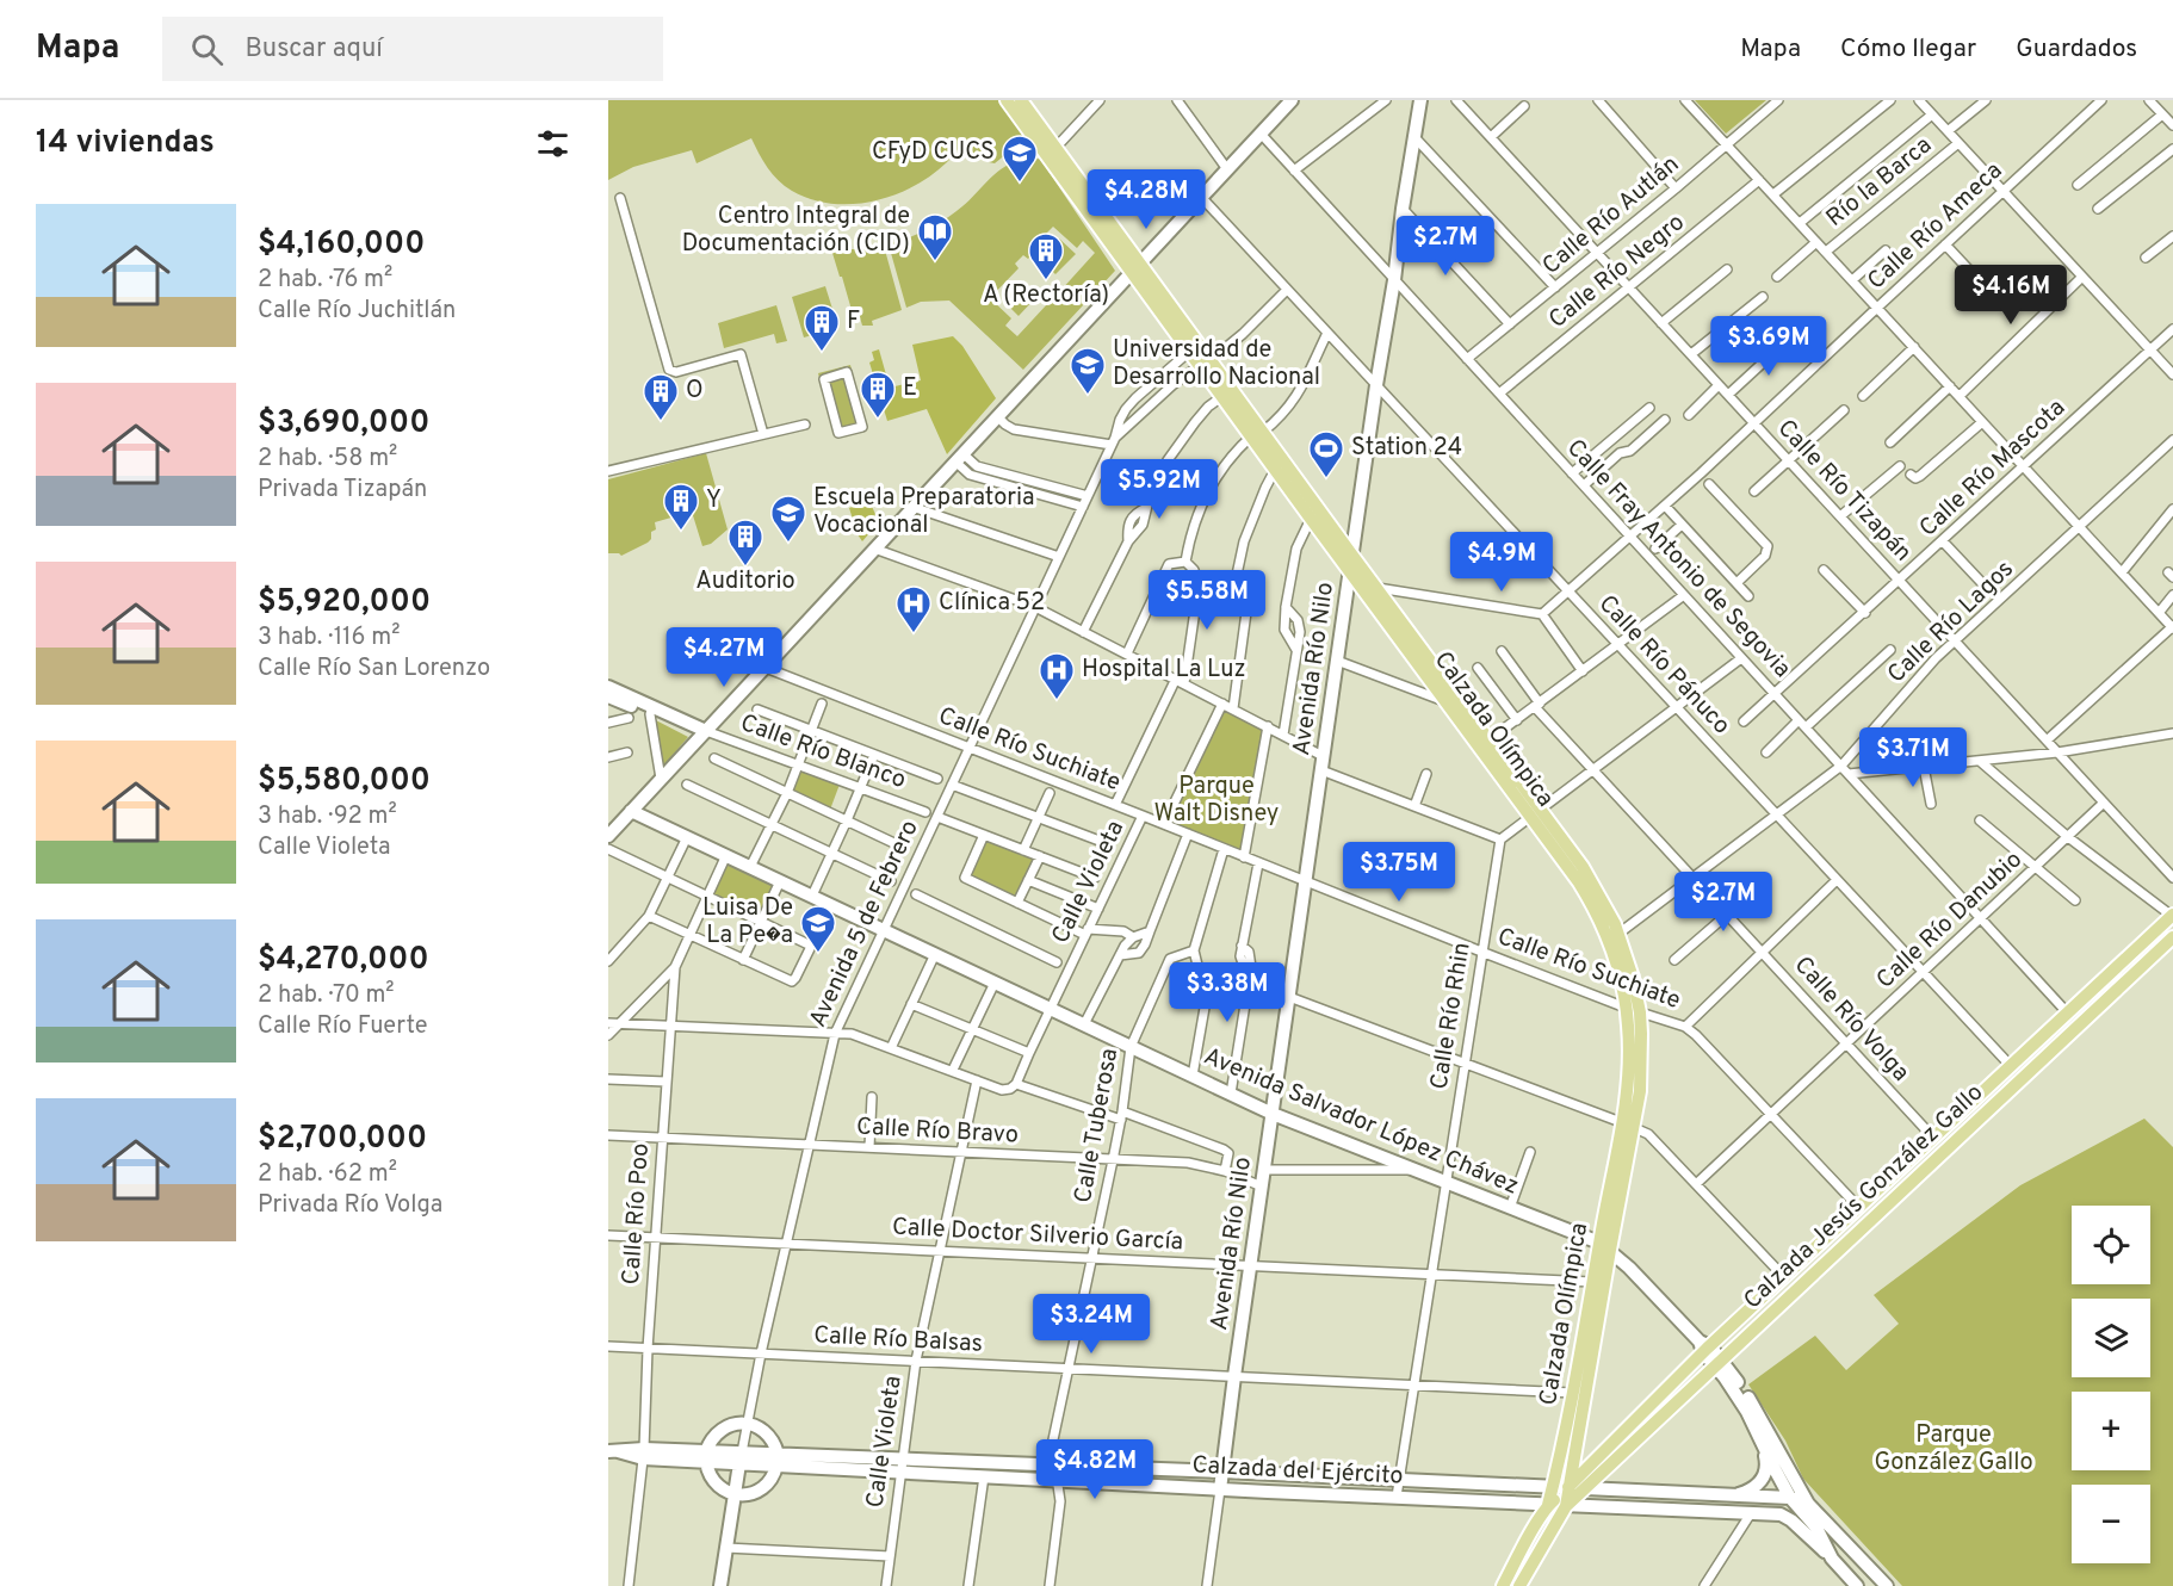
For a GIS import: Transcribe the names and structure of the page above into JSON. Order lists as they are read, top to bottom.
{
  "streets": {
    "main road": [
      "Avenida Río Nilo",
      "Calzada Olímpica",
      "Avenida 5 de Febrero",
      "Avenida Salvador López Chávez",
      "Calzada Jesús González Gallo",
      "Calzada del Ejército"
    ],
    "street": [
      "Río la Barca",
      "Calle Río Autlán",
      "Calle Río Ameca",
      "Calle Río Negro",
      "Calle Río Mascota",
      "Calle Río Tizapán",
      "Calle Fray Antonio de Segovia",
      "Calle Río Lagos",
      "Calle Río Pánuco",
      "Calle Río Suchiate",
      "Calle Río Blanco",
      "Calle Violeta",
      "Calle Río Danubio",
      "Calle Río Rhin",
      "Calle Río Volga",
      "Calle Tuberosa",
      "Calle Río Bravo",
      "Calle Río Poo",
      "Calle Doctor Silverio García",
      "Calle Río Balsas"
    ]
  },
  "crossings": [
    ["Calle Río Autlán", "Calle Río Tizapán"],
    ["Calle Río Autlán", "Calle Fray Antonio de Segovia"],
    ["Calle Río Ameca", "Calle Río Tizapán"],
    ["Calle Río Ameca", "Calle Fray Antonio de Segovia"],
    ["Calle Río Ameca", "Calle Río Pánuco"],
    ["Calle Río Negro", "Calle Río Tizapán"],
    ["Calle Río Negro", "Calle Fray Antonio de Segovia"],
    ["Calle Río Mascota", "Calle Río Tizapán"],
    ["Calle Río Mascota", "Calle Fray Antonio de Segovia"],
    ["Calle Río Tizapán", "Calle Río Lagos"],
    ["Calle Río Tizapán", "Calle Río Danubio"],
    ["Calle Fray Antonio de Segovia", "Calle Río Lagos"],
    ["Calle Fray Antonio de Segovia", "Avenida Río Nilo"],
    ["Calle Fray Antonio de Segovia", "Calle Río Danubio"],
    ["Calle Fray Antonio de Segovia", "Calzada Jesús González Gallo"],
    ["Calle Río Lagos", "Calle Río Pánuco"],
    ["Calle Río Lagos", "Calzada Olímpica"],
    ["Calle Río Lagos", "Calle Río Volga"],
    ["Calle Río Pánuco", "Avenida Río Nilo"],
    ["Calle Río Pánuco", "Calle Río Danubio"],
    ["Calle Río Pánuco", "Avenida 5 de Febrero"],
    ["Calle Río Pánuco", "Calzada Jesús González Gallo"],
    ["Avenida Río Nilo", "Calzada Olímpica"],
    ["Avenida Río Nilo", "Calle Río Suchiate"],
    ["Avenida Río Nilo", "Avenida Salvador López Chávez"],
    ["Avenida Río Nilo", "Calle Río Bravo"],
    ["Avenida Río Nilo", "Calle Doctor Silverio García"],
    ["Avenida Río Nilo", "Calle Río Balsas"],
    ["Avenida Río Nilo", "Calzada del Ejército"],
    ["Calzada Olímpica", "Calle Río Suchiate"],
    ["Calzada Olímpica", "Avenida 5 de Febrero"],
    ["Calzada Olímpica", "Avenida Salvador López Chávez"],
    ["Calzada Olímpica", "Calzada Jesús González Gallo"],
    ["Calzada Olímpica", "Calle Doctor Silverio García"],
    ["Calzada Olímpica", "Calle Río Balsas"],
    ["Calzada Olímpica", "Calzada del Ejército"],
    ["Calle Río Suchiate", "Calle Violeta"],
    ["Calle Río Suchiate", "Calle Río Danubio"],
    ["Calle Río Suchiate", "Avenida 5 de Febrero"],
    ["Calle Río Suchiate", "Calle Río Rhin"],
    ["Calle Río Suchiate", "Calzada Jesús González Gallo"],
    ["Calle Violeta", "Avenida Salvador López Chávez"],
    ["Calle Violeta", "Calle Río Bravo"],
    ["Calle Violeta", "Calle Doctor Silverio García"],
    ["Calle Violeta", "Calle Río Balsas"],
    ["Calle Violeta", "Calzada del Ejército"],
    ["Calle Río Danubio", "Calle Río Volga"],
    ["Avenida 5 de Febrero", "Avenida Salvador López Chávez"],
    ["Avenida 5 de Febrero", "Calle Río Bravo"],
    ["Avenida 5 de Febrero", "Calle Doctor Silverio García"],
    ["Avenida 5 de Febrero", "Calle Río Balsas"],
    ["Avenida 5 de Febrero", "Calzada del Ejército"],
    ["Calle Río Rhin", "Avenida Salvador López Chávez"],
    ["Calle Río Rhin", "Calle Doctor Silverio García"],
    ["Calle Río Rhin", "Calle Río Balsas"],
    ["Calle Río Rhin", "Calzada del Ejército"],
    ["Calle Río Volga", "Calzada Jesús González Gallo"],
    ["Avenida Salvador López Chávez", "Calle Tuberosa"],
    ["Avenida Salvador López Chávez", "Calzada Jesús González Gallo"],
    ["Avenida Salvador López Chávez", "Calle Río Poo"],
    ["Avenida Salvador López Chávez", "Calzada del Ejército"],
    ["Calle Tuberosa", "Calle Río Bravo"],
    ["Calle Tuberosa", "Calle Doctor Silverio García"],
    ["Calle Tuberosa", "Calle Río Balsas"],
    ["Calle Tuberosa", "Calzada del Ejército"],
    ["Calle Río Bravo", "Calle Río Poo"],
    ["Calzada Jesús González Gallo", "Calzada del Ejército"],
    ["Calle Río Poo", "Calle Doctor Silverio García"],
    ["Calle Río Poo", "Calle Río Balsas"],
    ["Calle Río Poo", "Calzada del Ejército"]
  ],
  "parks": ["Parque Walt Disney", "Parque González Gallo"],
  "places": {
    "school or university": [
      "CFyD CUCS",
      "Universidad de Desarrollo Nacional",
      "Escuela Preparatoria Vocacional",
      "Luisa De La Pe�a"
    ],
    "library": ["Centro Integral de Documentación (CID)"],
    "building": [
      "A (Rectoría)",
      "F",
      "E",
      "O",
      "Y",
      "Auditorio"
    ],
    "sports": ["Station 24"],
    "hospital": ["Clínica 52", "Hospital La Luz"]
  },
  "page": {
    "header": "Mapa",
    "search": "Buscar aquí",
    "nav": ["Mapa", "Cómo llegar", "Guardados"],
    "heading": "14 viviendas",
    "price": [
      "$4.28M",
      "$2.7M",
      "$4.16M",
      "$3.69M",
      "$5.92M",
      "$4.9M",
      "$5.58M",
      "$4.27M",
      "$3.71M",
      "$3.75M",
      "$2.7M",
      "$3.38M",
      "$3.24M",
      "$4.82M"
    ],
    "list": [
      {
        "name": "$4,160,000",
        "note": "2 hab. · 76 m² · Calle Río Juchitlán"
      },
      {
        "name": "$3,690,000",
        "note": "2 hab. · 58 m² · Privada Tizapán"
      },
      {
        "name": "$5,920,000",
        "note": "3 hab. · 116 m² · Calle Río San Lorenzo"
      },
      {
        "name": "$5,580,000",
        "note": "3 hab. · 92 m² · Calle Violeta"
      },
      {
        "name": "$4,270,000",
        "note": "2 hab. · 70 m² · Calle Río Fuerte"
      },
      {
        "name": "$2,700,000",
        "note": "2 hab. · 62 m² · Privada Río Volga"
      }
    ],
    "map_buttons": ["+", "−"]
  }
}
